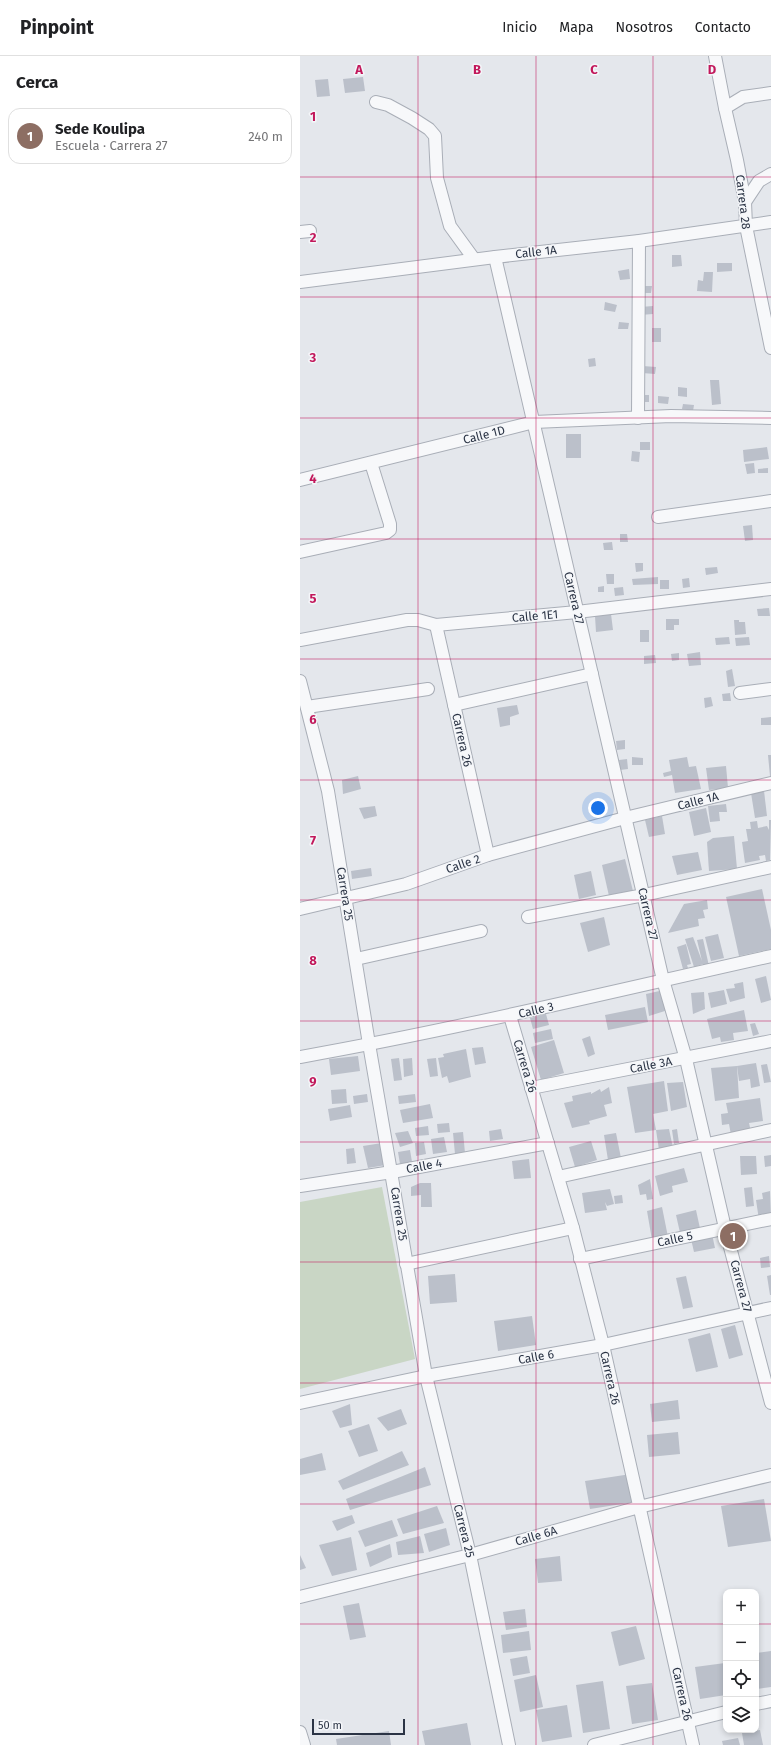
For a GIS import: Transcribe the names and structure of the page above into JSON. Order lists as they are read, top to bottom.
{
  "streets": {
    "street": [
      "Carrera 28",
      "Calle 1A",
      "Calle 1D",
      "Carrera 27",
      "Calle 1E1",
      "Carrera 26",
      "Calle 2",
      "Carrera 25",
      "Calle 3",
      "Calle 3A",
      "Calle 4",
      "Calle 5",
      "Calle 6",
      "Calle 6A"
    ]
  },
  "crossings": [
    ["Carrera 28", "Calle 1A"],
    ["Calle 1A", "Carrera 27"],
    ["Calle 1A", "Calle 2"],
    ["Calle 1D", "Carrera 27"],
    ["Carrera 27", "Calle 1E1"],
    ["Carrera 27", "Calle 2"],
    ["Carrera 27", "Calle 3"],
    ["Carrera 27", "Calle 3A"],
    ["Carrera 27", "Calle 5"],
    ["Carrera 27", "Calle 6"],
    ["Calle 1E1", "Carrera 26"],
    ["Carrera 26", "Calle 2"],
    ["Carrera 26", "Calle 3"],
    ["Carrera 26", "Calle 3A"],
    ["Carrera 26", "Calle 4"],
    ["Carrera 26", "Calle 5"],
    ["Carrera 26", "Calle 6"],
    ["Carrera 26", "Calle 6A"],
    ["Calle 2", "Carrera 25"],
    ["Carrera 25", "Calle 3"],
    ["Carrera 25", "Calle 4"],
    ["Carrera 25", "Calle 6"],
    ["Carrera 25", "Calle 6A"]
  ],
  "scale_bar": "50 m",
  "page": {
    "header": "Pinpoint",
    "nav": [
      "Inicio",
      "Mapa",
      "Nosotros",
      "Contacto"
    ],
    "heading": "Cerca",
    "list": [
      {
        "mark": "1",
        "name": "Sede Koulipa",
        "note": "Escuela · Carrera 27",
        "value": "240 m"
      }
    ],
    "pins": "1",
    "map_buttons": ["+", "−"],
    "scale": "50 m"
  },
  "grid": {
    "columns": [
      "A",
      "B",
      "C",
      "D"
    ],
    "rows": [
      "1",
      "2",
      "3",
      "4",
      "5",
      "6",
      "7",
      "8",
      "9"
    ]
  }
}
